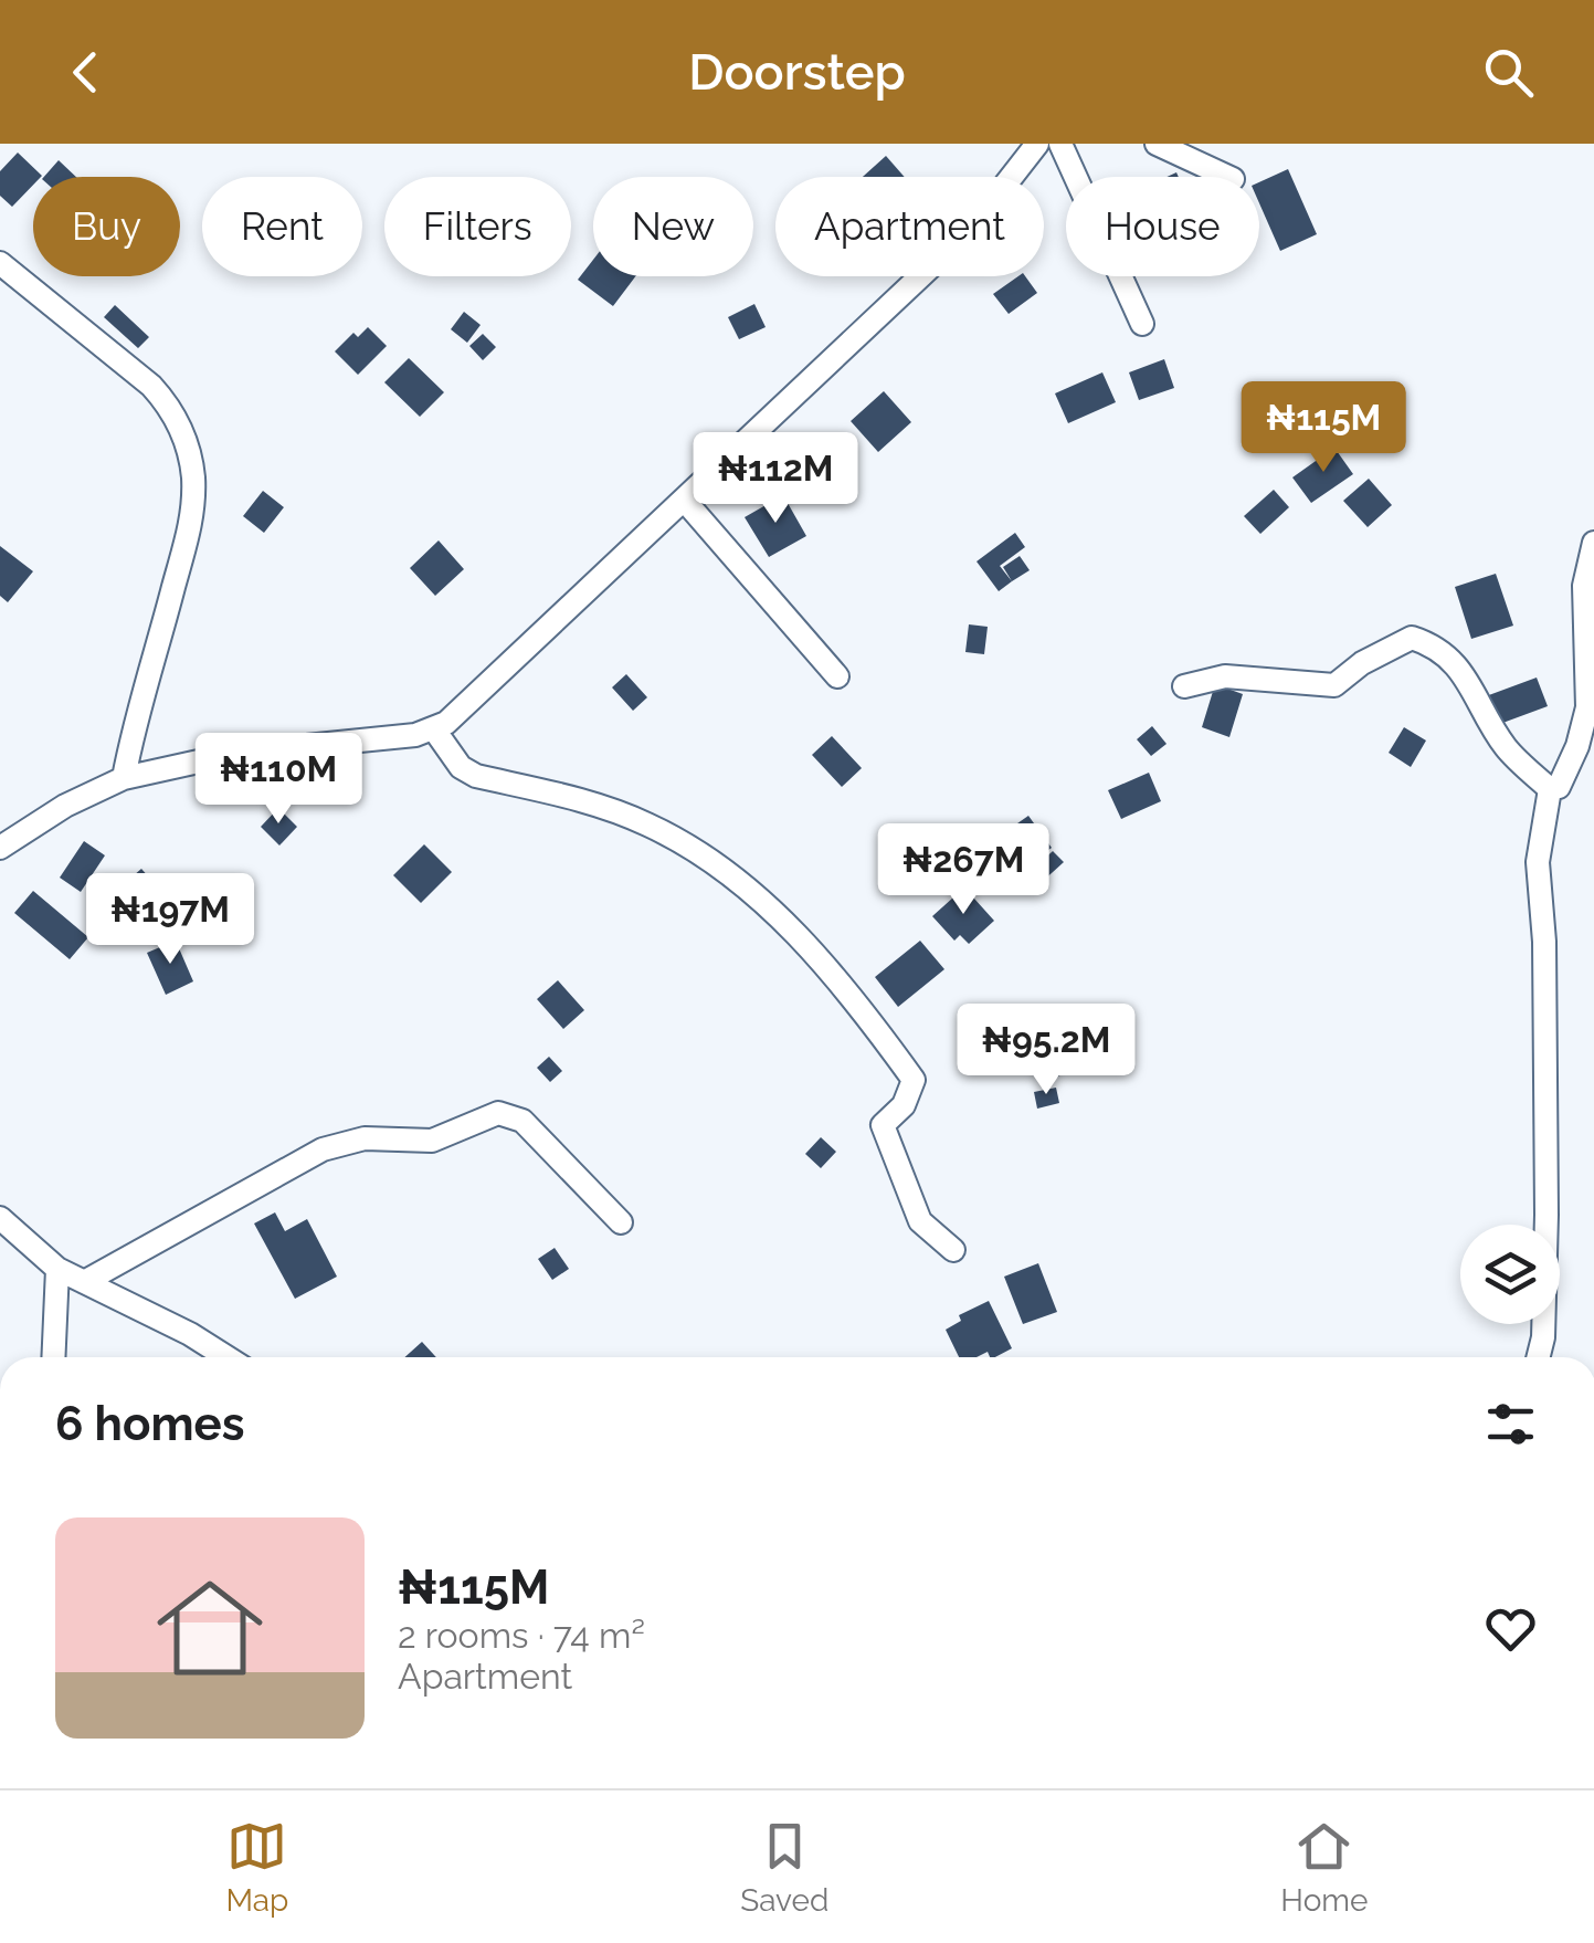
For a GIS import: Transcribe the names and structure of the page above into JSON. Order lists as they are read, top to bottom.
{
  "page": {
    "header": "Doorstep",
    "chip": [
      "Buy",
      "Rent",
      "Filters",
      "New",
      "Apartment",
      "House"
    ],
    "price": [
      "₦115M",
      "₦112M",
      "₦110M",
      "₦267M",
      "₦197M",
      "₦95.2M"
    ],
    "heading": "6 homes",
    "list": [
      {
        "name": "₦115M",
        "note": "2 rooms · 74 m² · Apartment"
      }
    ],
    "tabs": ["Map", "Saved", "Home"]
  }
}
